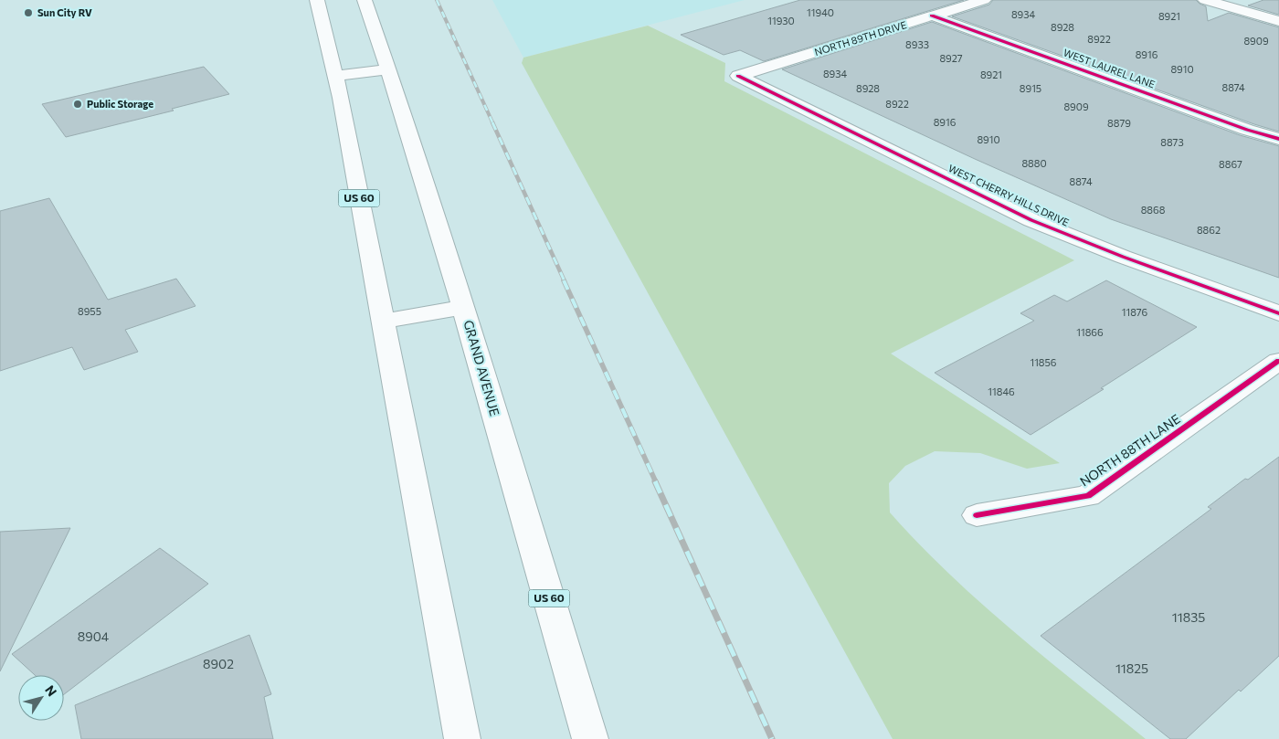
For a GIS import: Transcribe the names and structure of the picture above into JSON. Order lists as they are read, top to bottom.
{
  "streets": {
    "main road": [
      "NORTH 89TH DRIVE",
      "WEST LAUREL LANE",
      "WEST CHERRY HILLS DRIVE",
      "US 60",
      "GRAND AVENUE",
      "NORTH 88TH LANE"
    ]
  },
  "crossings": [
    ["NORTH 89TH DRIVE", "WEST LAUREL LANE"],
    ["NORTH 89TH DRIVE", "WEST CHERRY HILLS DRIVE"]
  ],
  "places": ["Sun City RV", "Public Storage"],
  "house_numbers": [
    "11940",
    "8934",
    "8921",
    "11930",
    "8928",
    "8922",
    "8909",
    "8933",
    "8916",
    "8927",
    "8910",
    "8934",
    "8921",
    "8874",
    "8928",
    "8915",
    "8922",
    "8909",
    "8916",
    "8879",
    "8910",
    "8873",
    "8880",
    "8867",
    "8874",
    "8868",
    "8862",
    "8955",
    "11876",
    "11866",
    "11856",
    "11846",
    "11835",
    "8904",
    "8902",
    "11825"
  ],
  "north": "top right"
}
